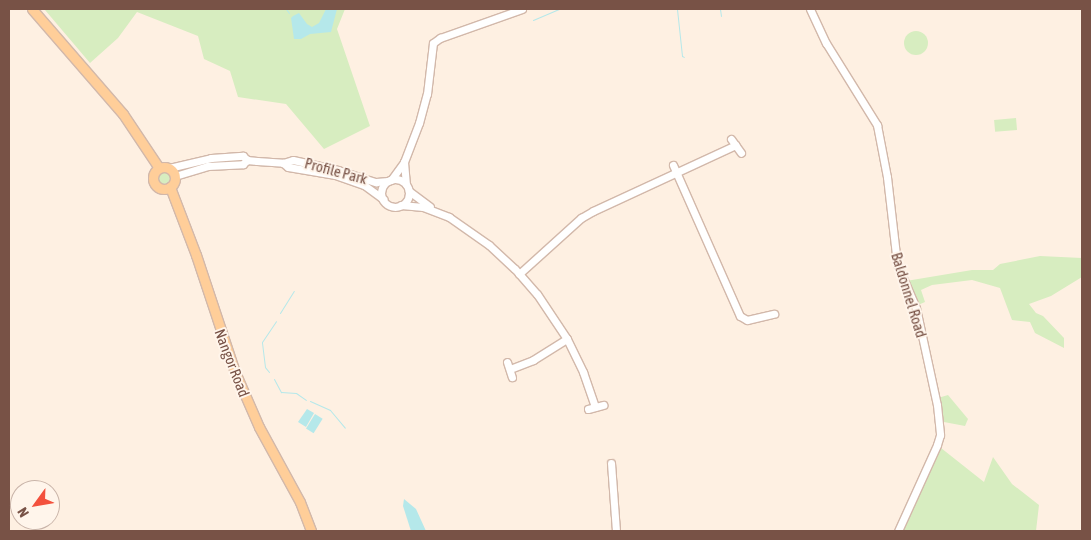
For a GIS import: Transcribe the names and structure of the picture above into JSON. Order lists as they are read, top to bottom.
{
  "streets": {
    "main road": ["Nangor Road"],
    "street": ["Profile Park", "Baldonnel Road"]
  },
  "crossings": [
    ["Profile Park", "Nangor Road"]
  ],
  "north": "bottom left"
}
